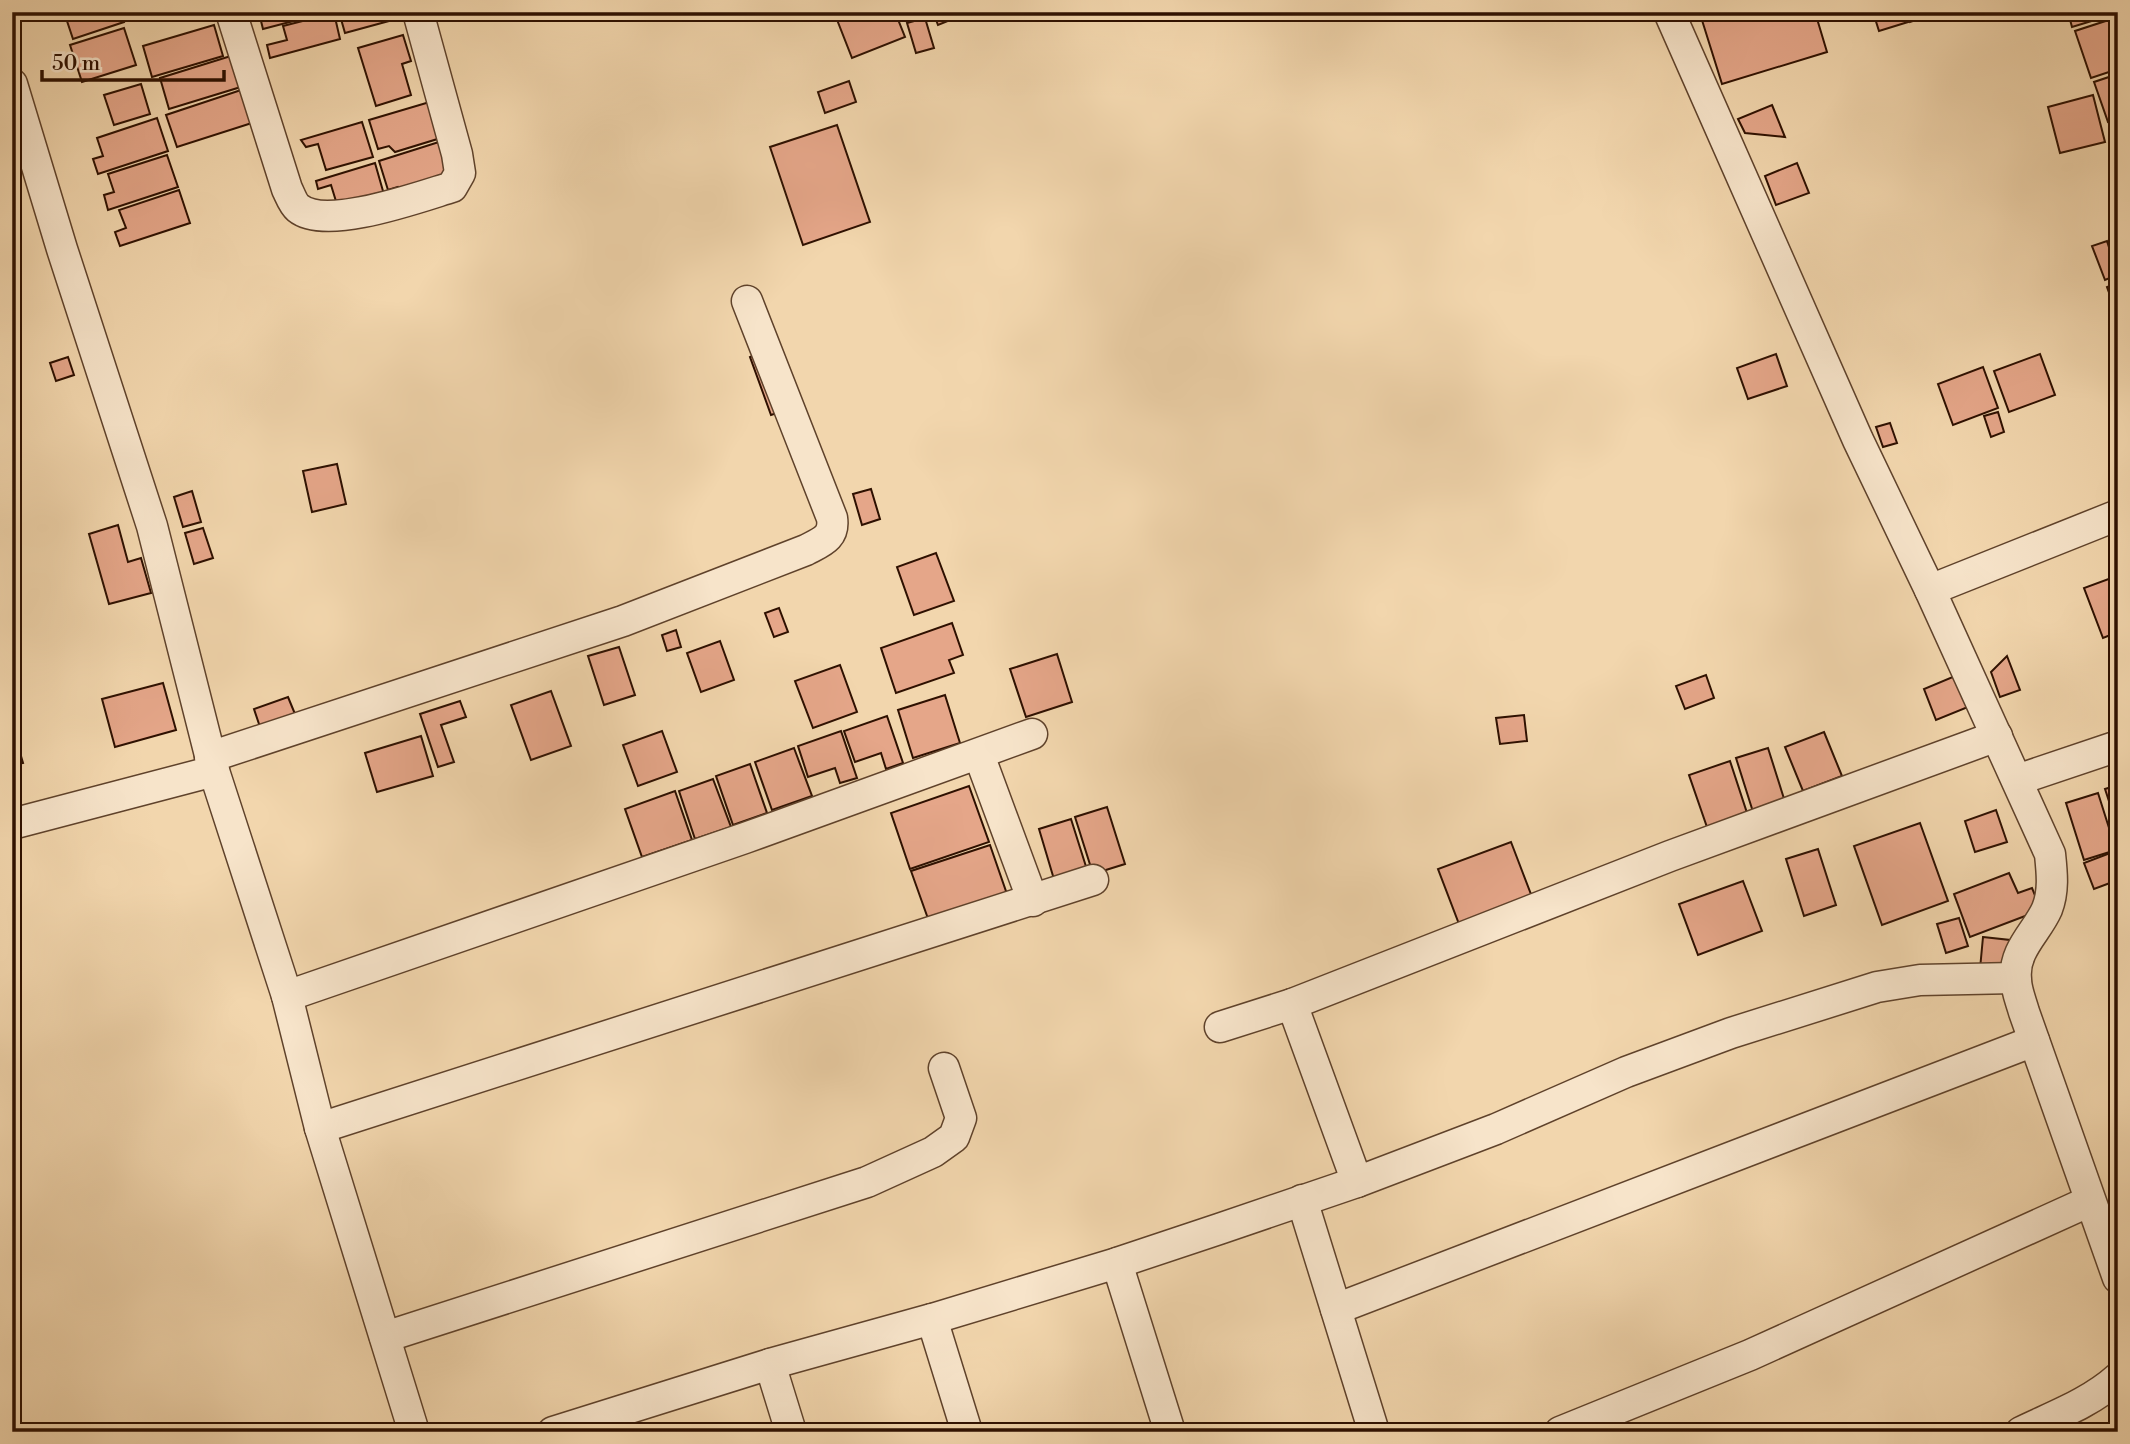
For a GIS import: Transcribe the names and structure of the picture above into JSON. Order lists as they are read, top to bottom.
{
  "scale_bar": "50 m"
}
